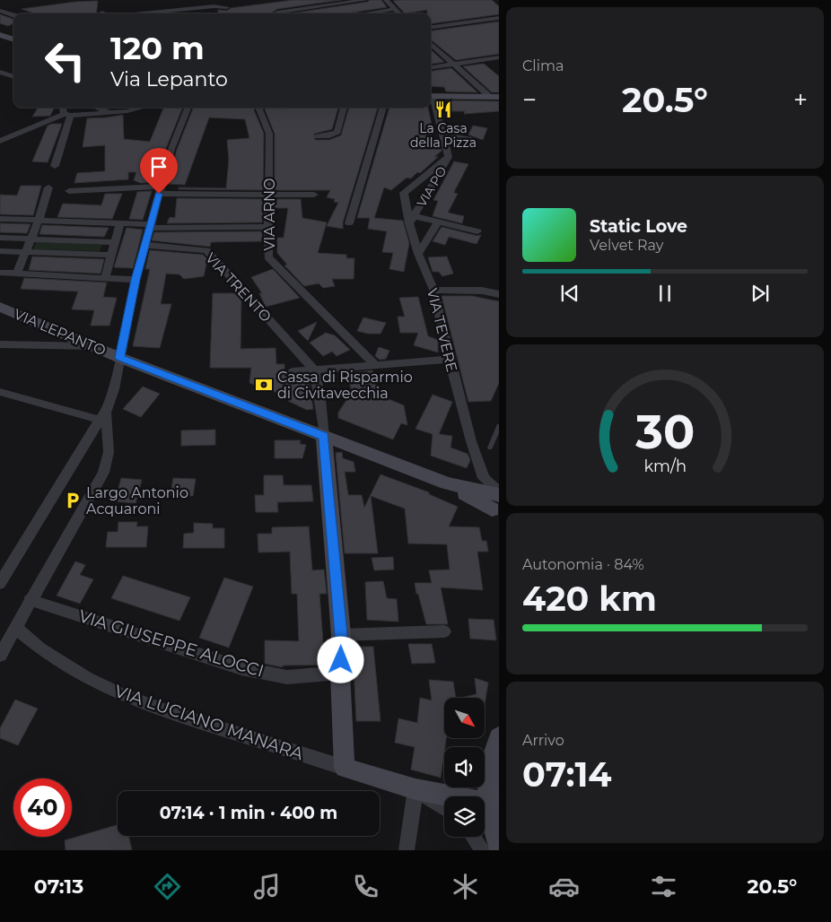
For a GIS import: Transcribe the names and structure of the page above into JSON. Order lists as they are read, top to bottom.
{
  "streets": {
    "street": [
      "VIA PO",
      "VIA ARNO",
      "VIA TRENTO",
      "VIA TEVERE",
      "VIA LEPANTO",
      "VIA GIUSEPPE ALOCCI",
      "VIA LUCIANO MANARA"
    ]
  },
  "crossings": [
    ["VIA PO", "VIA TEVERE"]
  ],
  "places": {
    "restaurant": ["La Casa della Pizza"],
    "bank": ["Cassa di Risparmio di Civitavecchia"],
    "parking": ["Largo Antonio Acquaroni"]
  },
  "north": "bottom right",
  "page": {
    "tile": [
      "Clima",
      ["Autonomia · 84%", "420 km"],
      ["Arrivo", "07:14"]
    ],
    "turn": ["120 m", "Via Lepanto"],
    "heat": ["−", "20.5°", "+"],
    "song": ["Static Love", "Velvet Ray"],
    "limit": "40",
    "trip": "07:14 · 1 min · 400 m",
    "tabs": ["07:13", "20.5°"],
    "gauge": ["30", "km/h"]
  }
}
